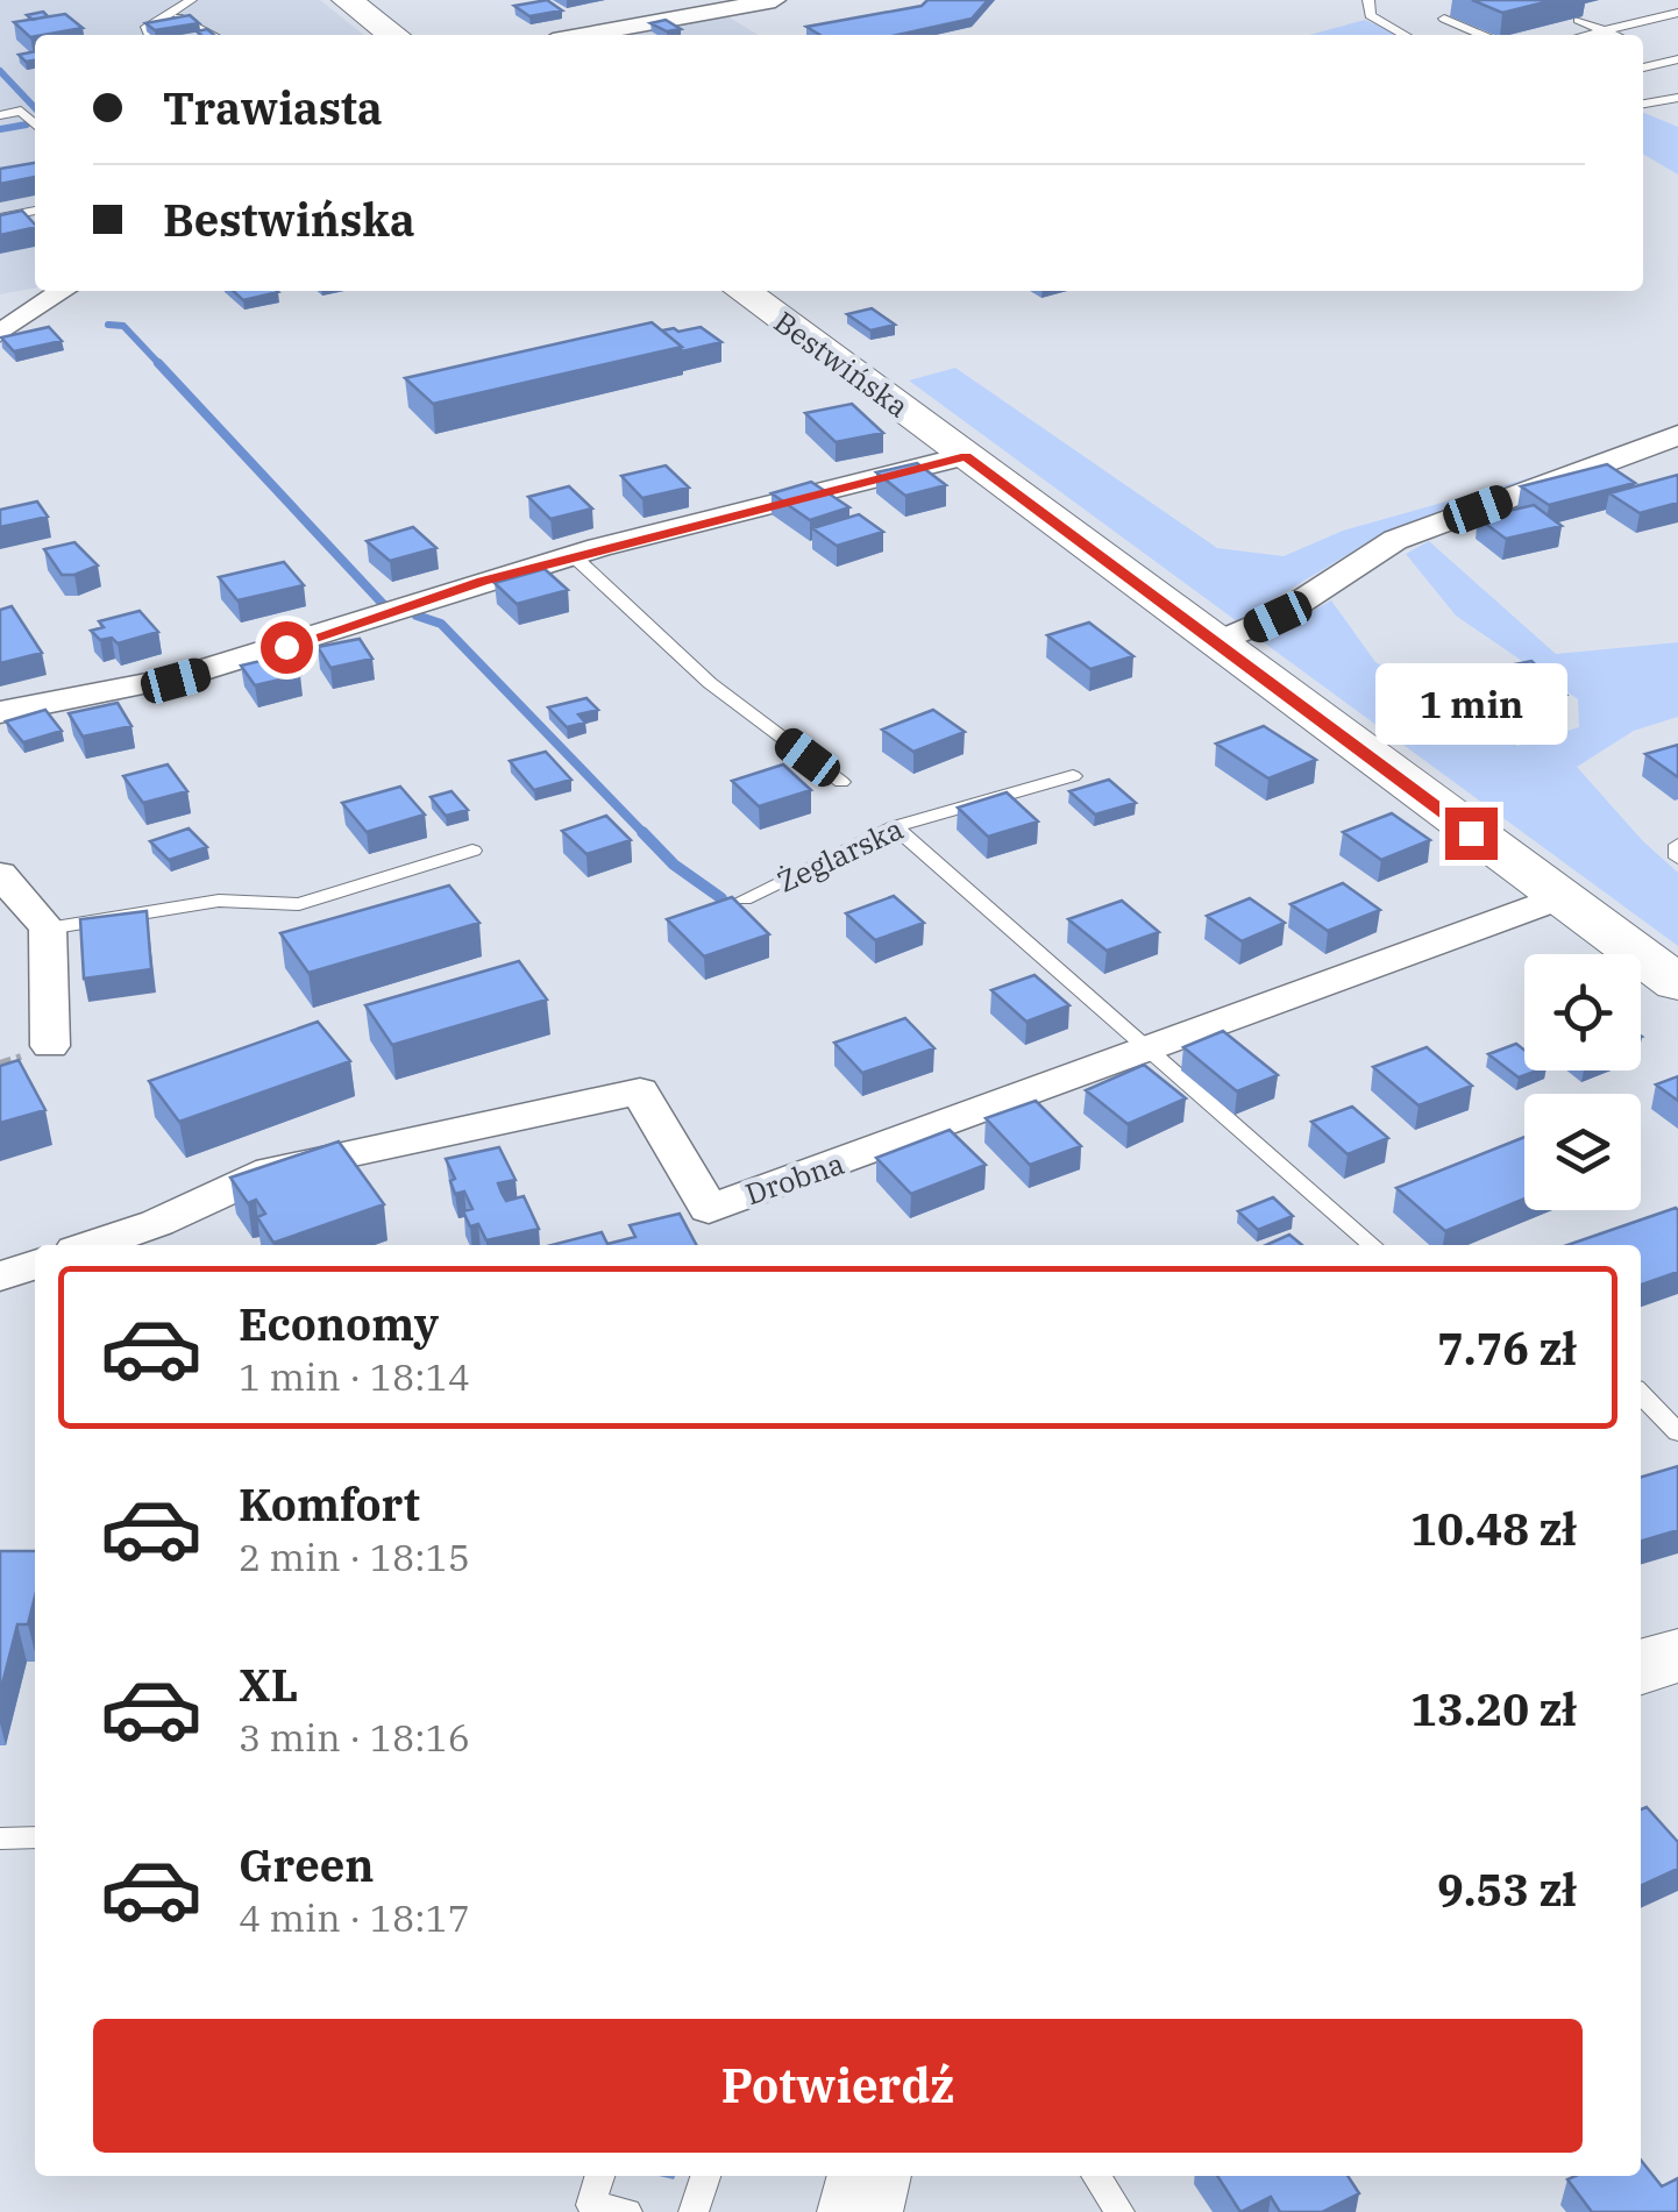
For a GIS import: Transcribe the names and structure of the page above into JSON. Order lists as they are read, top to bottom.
{
  "streets": {
    "street": ["Bestwińska", "Drobna"],
    "lane": ["Żeglarska"]
  },
  "crossings": [
    ["Bestwińska", "Drobna"]
  ],
  "page": {
    "banner": ["Trawiasta", "Bestwińska"],
    "bubble": "1 min",
    "list": [
      {
        "name": "Economy",
        "note": "1 min · 18:14",
        "value": "7.76 zł"
      },
      {
        "name": "Komfort",
        "note": "2 min · 18:15",
        "value": "10.48 zł"
      },
      {
        "name": "XL",
        "note": "3 min · 18:16",
        "value": "13.20 zł"
      },
      {
        "name": "Green",
        "note": "4 min · 18:17",
        "value": "9.53 zł"
      }
    ],
    "buttons": "Potwierdź"
  }
}
